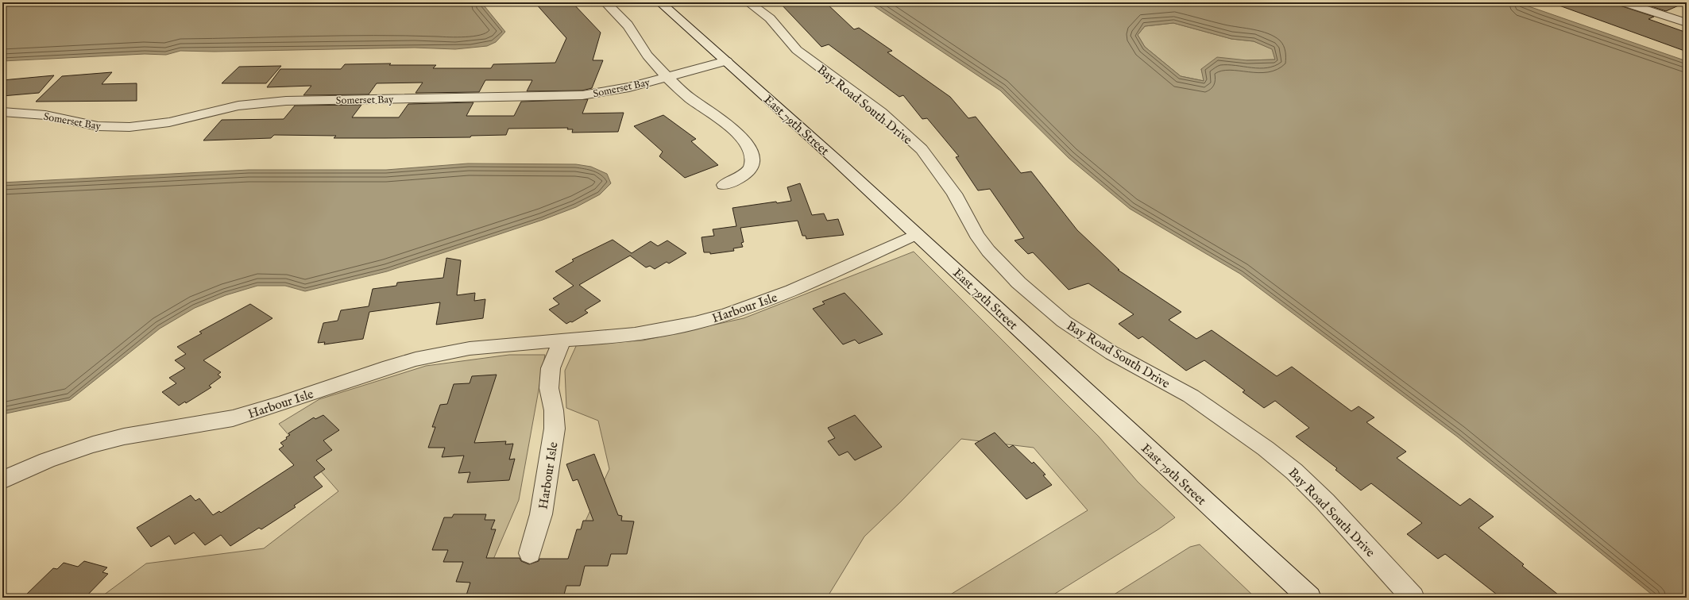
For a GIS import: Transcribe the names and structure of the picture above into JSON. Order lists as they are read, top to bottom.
{
  "streets": {
    "street": [
      "Somerset Bay",
      "Bay Road South Drive",
      "East 79th Street",
      "Harbour Isle"
    ]
  },
  "crossings": [
    ["Somerset Bay", "East 79th Street"],
    ["East 79th Street", "Harbour Isle"]
  ]
}
